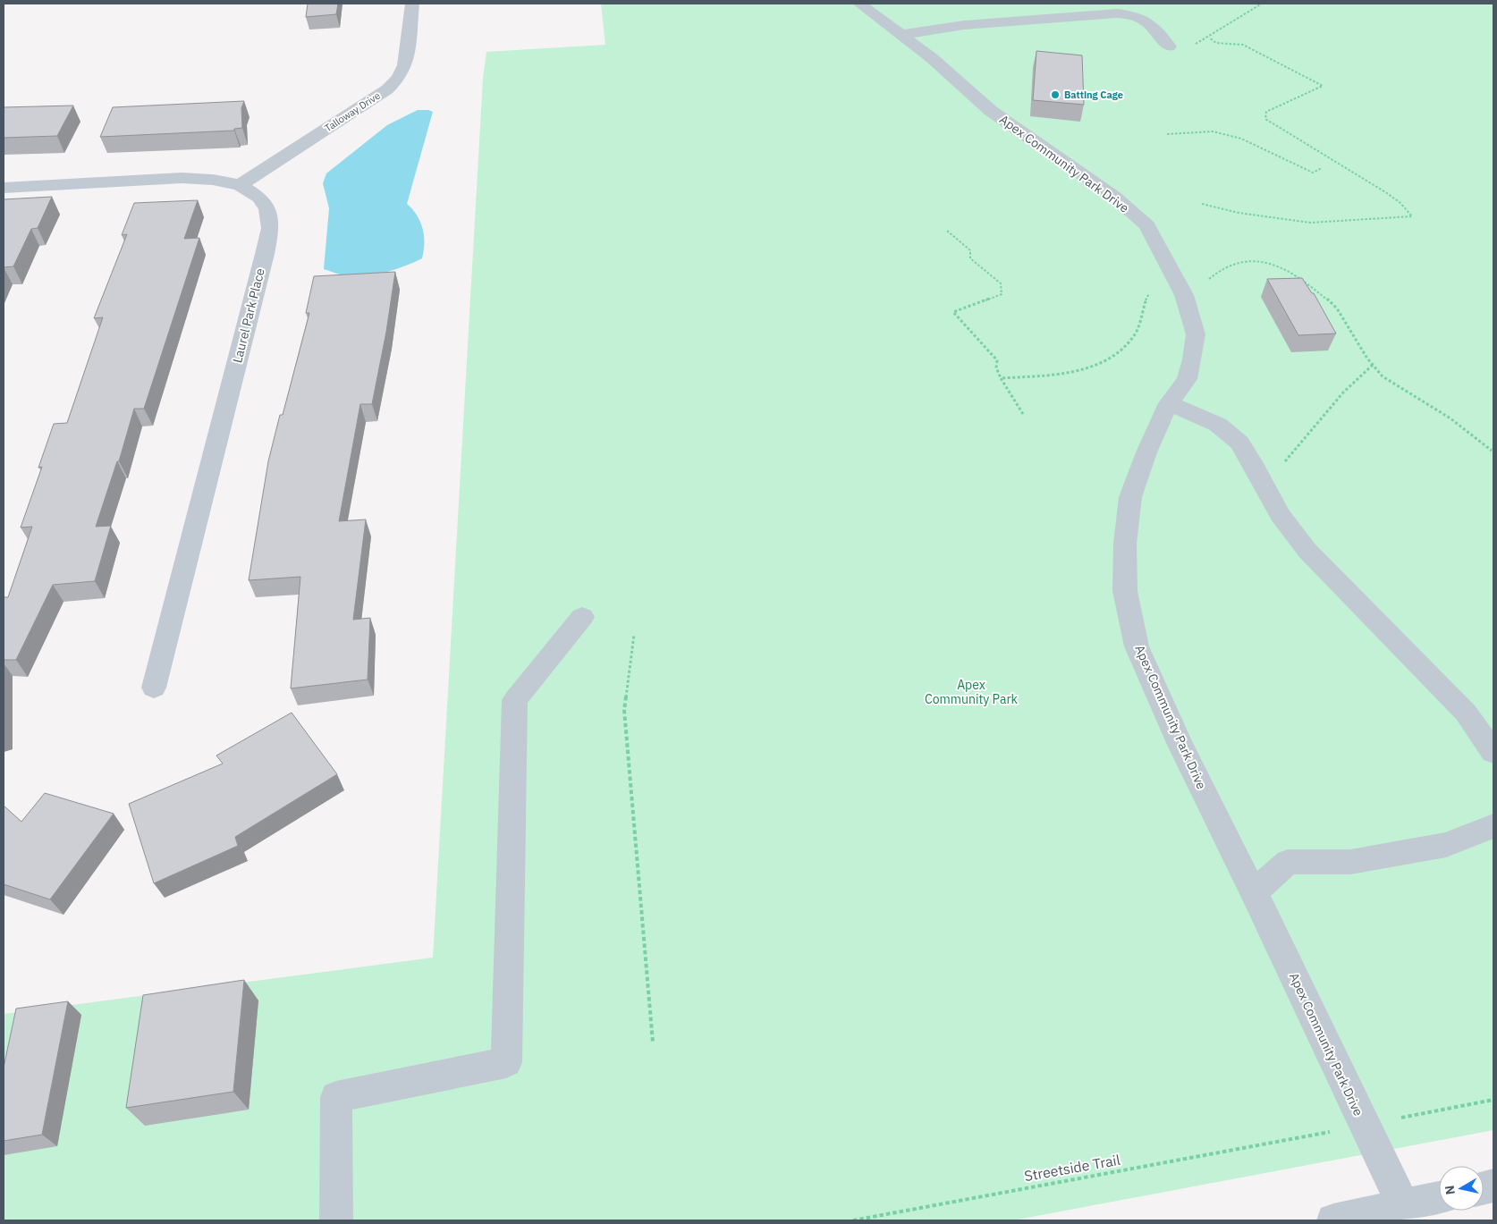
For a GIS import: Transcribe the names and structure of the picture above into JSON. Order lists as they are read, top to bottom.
{
  "streets": {
    "street": ["Talloway Drive", "Apex Community Park Drive", "Laurel Park Place"],
    "path": ["Streetside Trail"]
  },
  "crossings": [
    ["Talloway Drive", "Laurel Park Place"]
  ],
  "parks": ["Apex Community Park"],
  "places": ["Batting Cage"],
  "north": "left"
}
